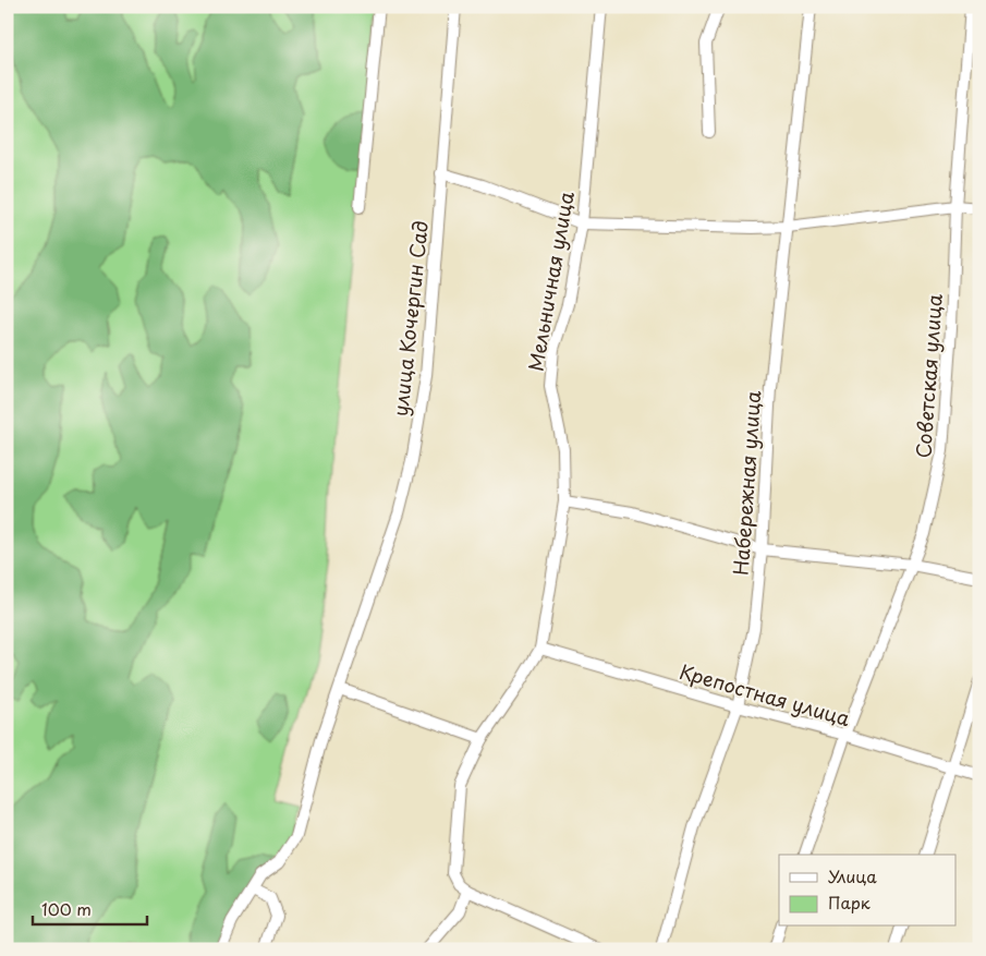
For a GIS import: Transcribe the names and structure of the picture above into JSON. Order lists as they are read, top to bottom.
{
  "streets": {
    "street": [
      "Мельничная улица",
      "улица Кочергин Сад",
      "Советская улица",
      "Набережная улица",
      "Крепостная улица"
    ]
  },
  "crossings": [
    ["Мельничная улица", "Крепостная улица"],
    ["Советская улица", "Крепостная улица"],
    ["Набережная улица", "Крепостная улица"]
  ],
  "legend": ["Улица", "Парк"],
  "scale_bar": "100 m"
}
